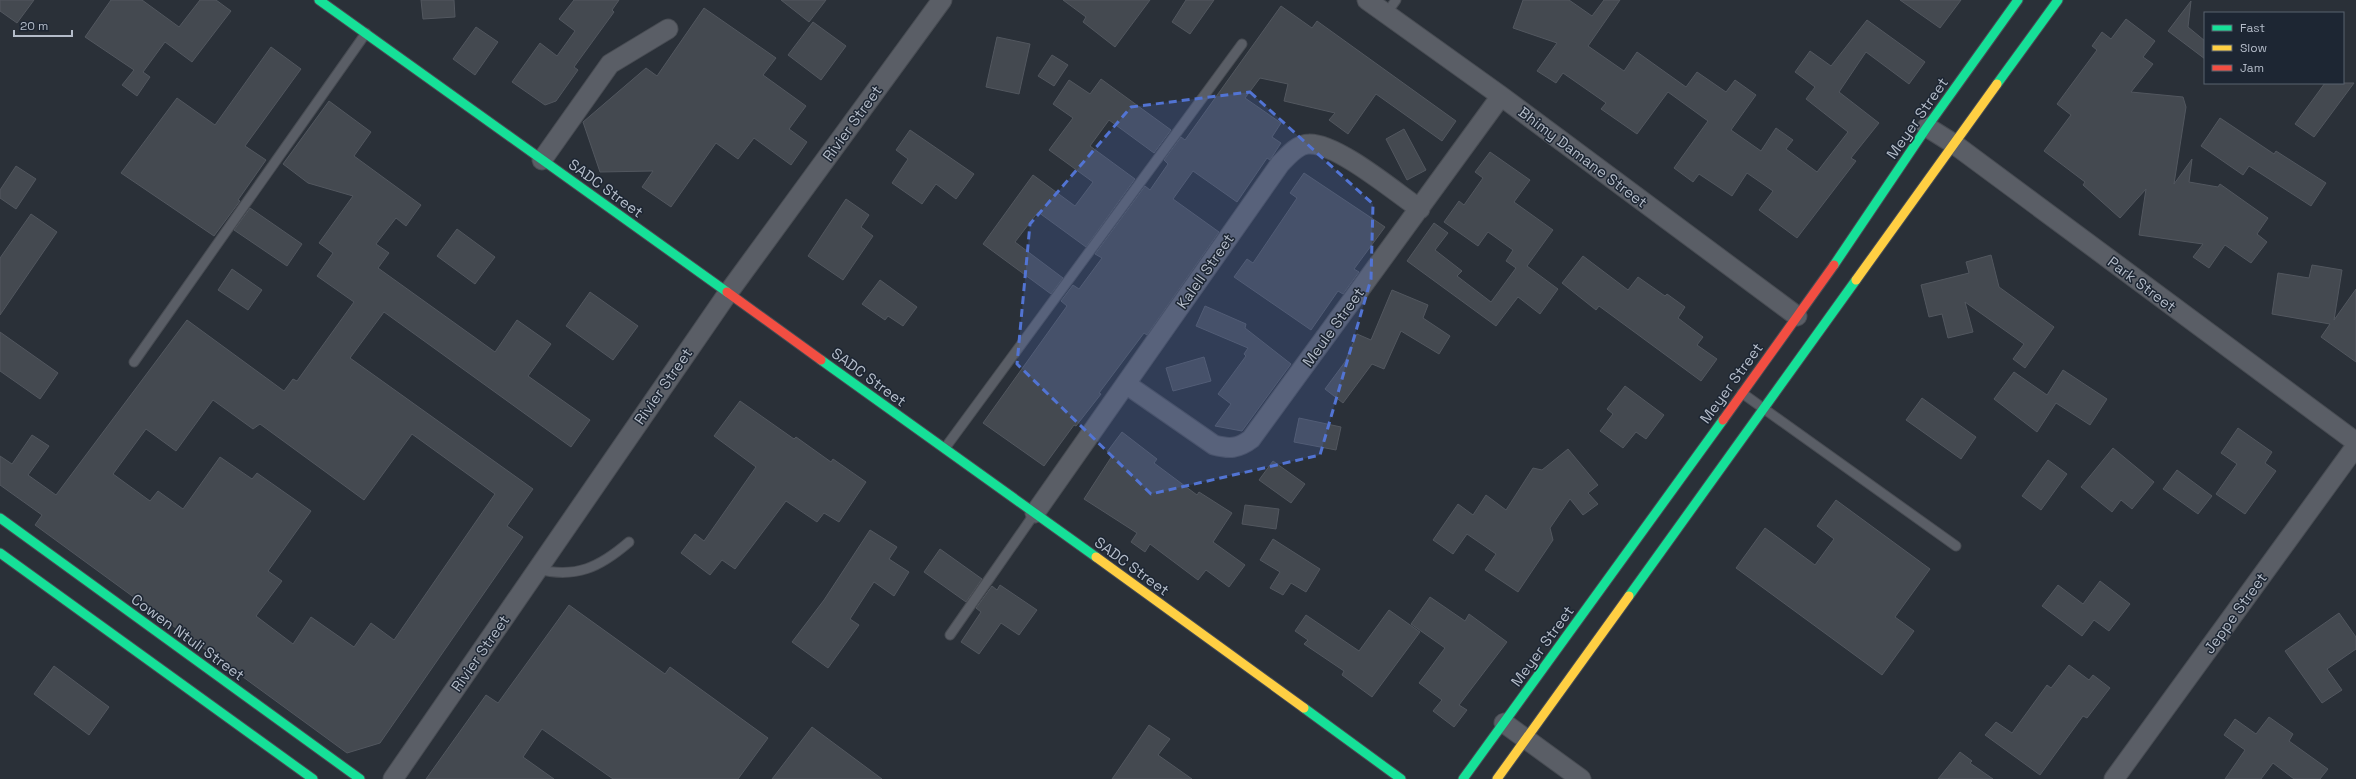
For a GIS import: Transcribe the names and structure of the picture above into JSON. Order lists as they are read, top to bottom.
{
  "streets": {
    "main road": ["Meyer Street", "SADC Street", "Cowen Ntuli Street"],
    "street": [
      "Rivier Street",
      "Bhimy Damane Street",
      "Kalell Street",
      "Park Street",
      "Meule Street",
      "Jeppe Street"
    ]
  },
  "crossings": [
    ["Meyer Street", "Bhimy Damane Street"],
    ["Meyer Street", "Park Street"],
    ["Rivier Street", "SADC Street"],
    ["Bhimy Damane Street", "Meule Street"],
    ["SADC Street", "Kalell Street"],
    ["Kalell Street", "Meule Street"]
  ],
  "legend": ["Fast", "Slow", "Jam"],
  "scale_bar": "20 m"
}
